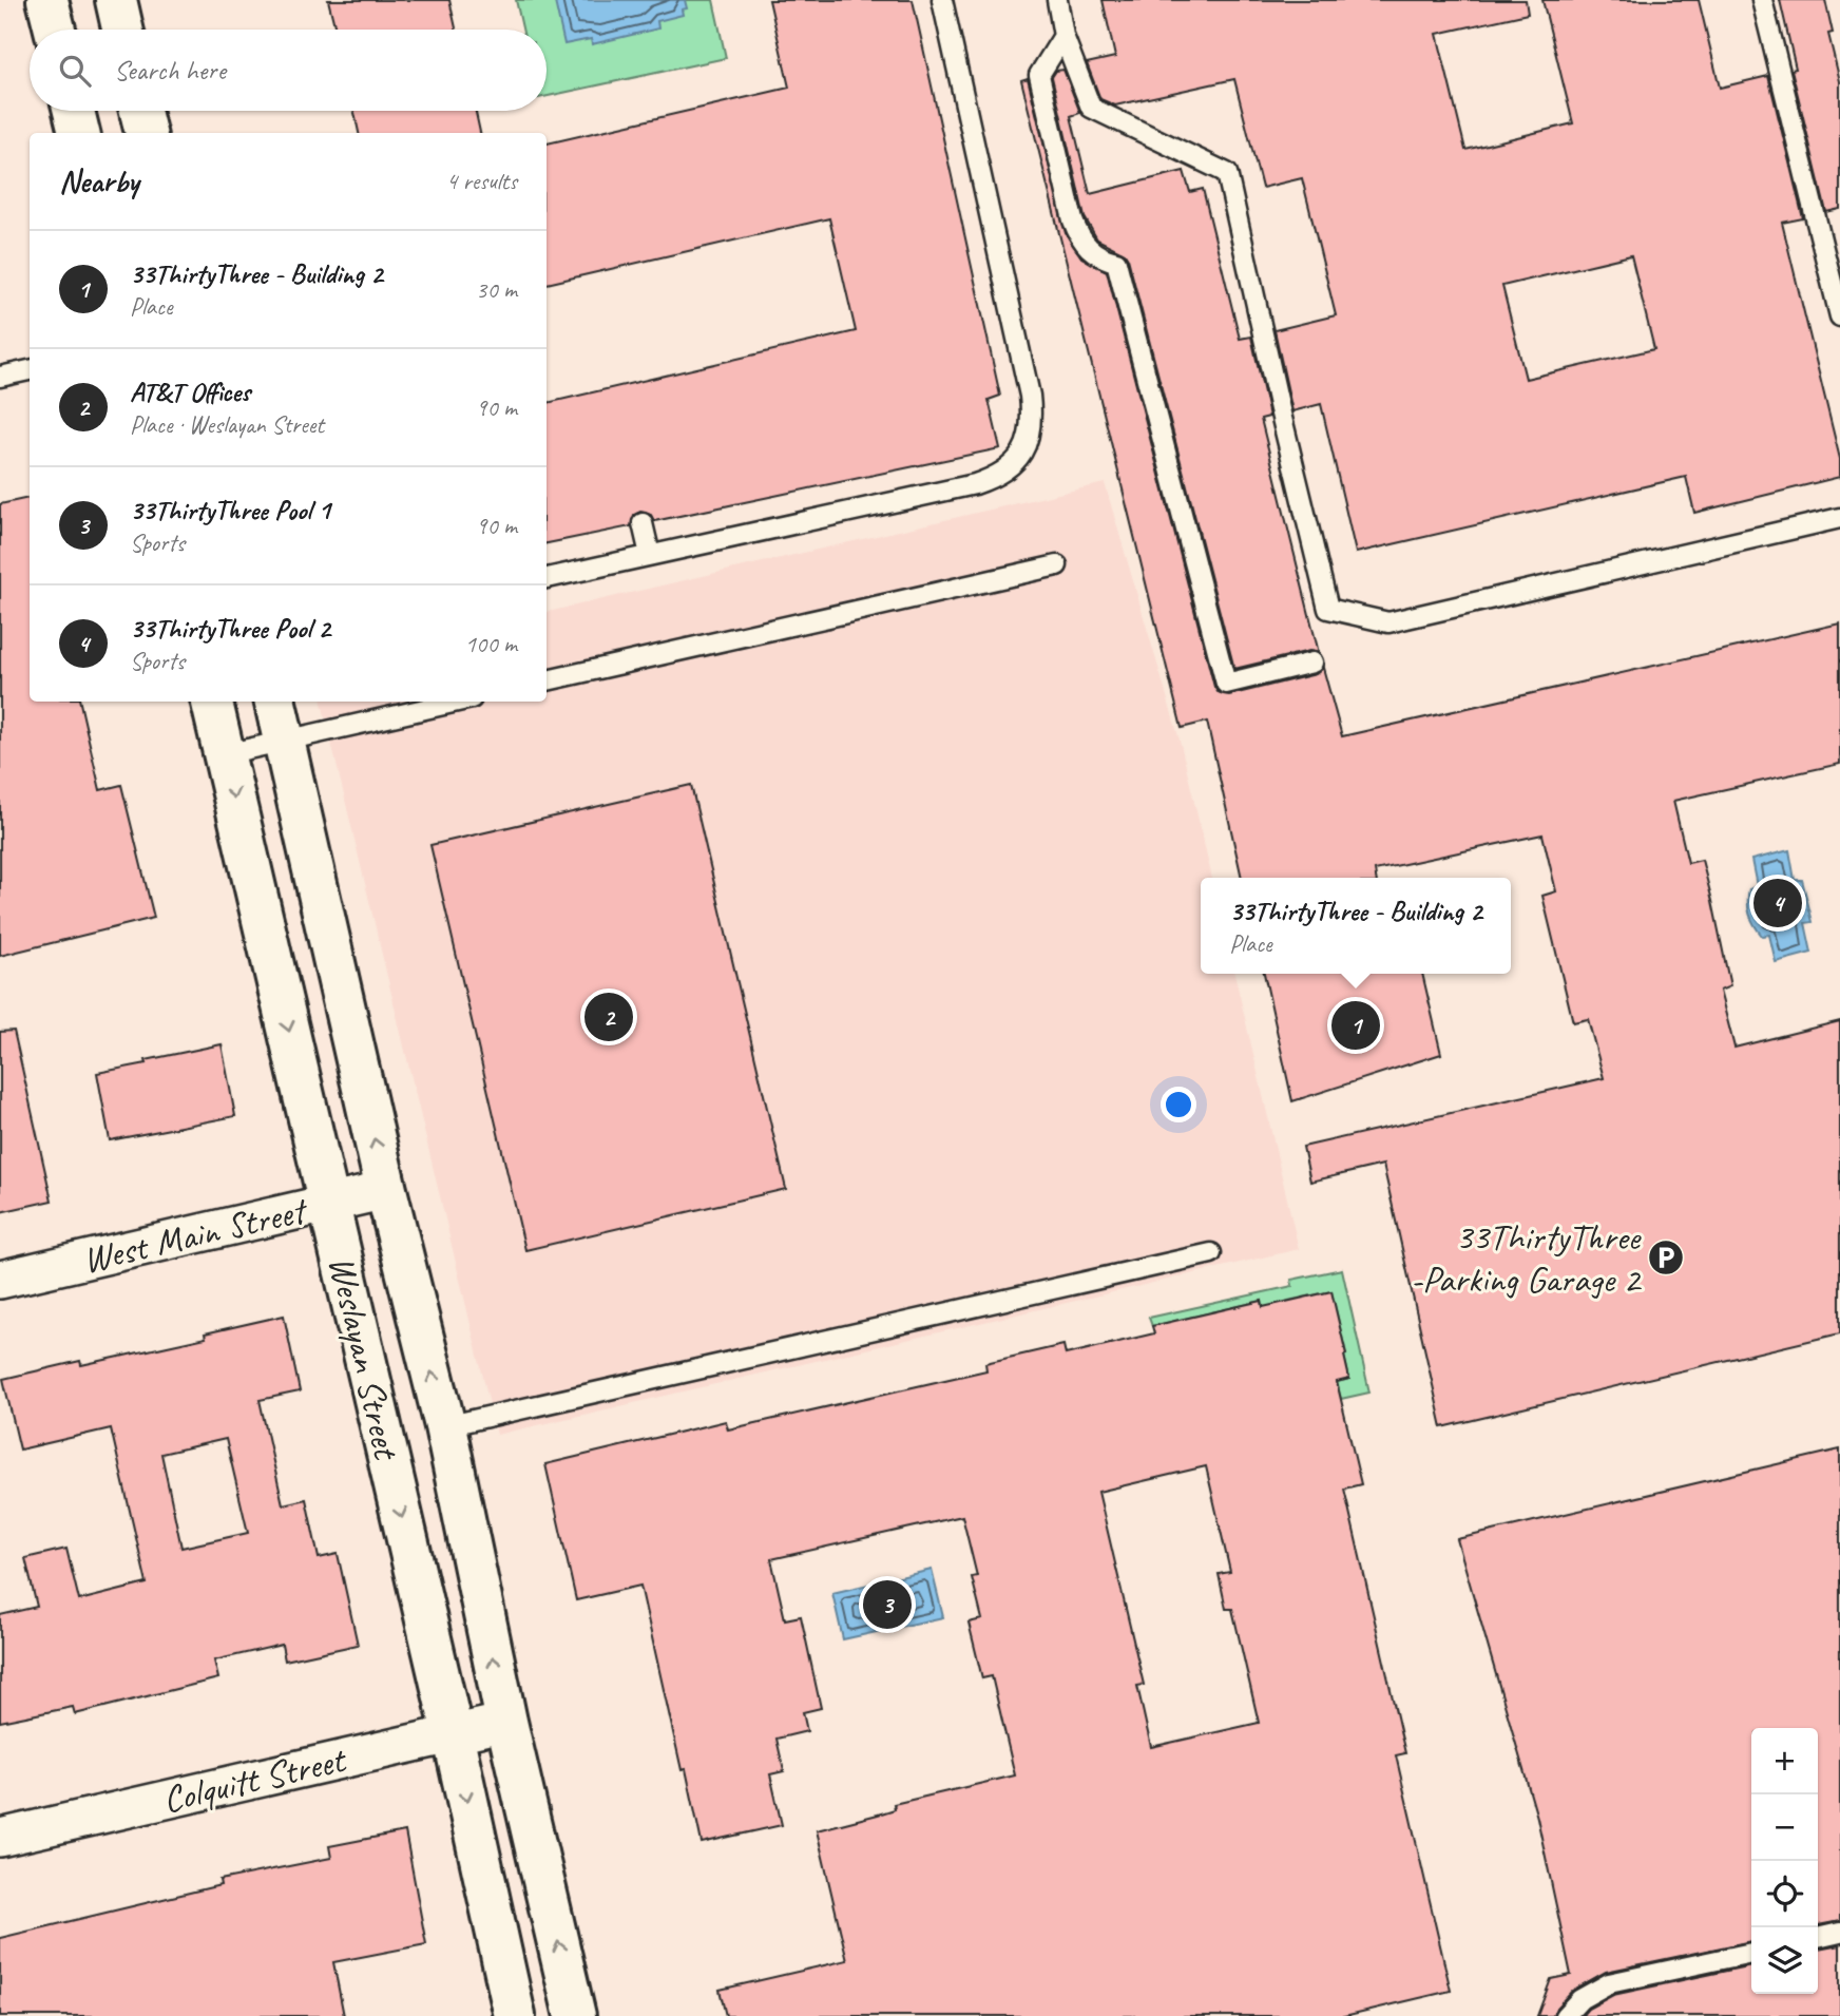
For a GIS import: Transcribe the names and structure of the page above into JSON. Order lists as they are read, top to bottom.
{
  "streets": {
    "main road": ["Weslayan Street"],
    "street": ["West Main Street", "Colquitt Street"]
  },
  "crossings": [
    ["West Main Street", "Weslayan Street"],
    ["Weslayan Street", "Colquitt Street"]
  ],
  "places": {
    "parking": ["33ThirtyThree -Parking Garage 2"]
  },
  "page": {
    "search": "Search here",
    "heading": ["Nearby", "4 results"],
    "list": [
      {
        "mark": "1",
        "name": "33ThirtyThree - Building 2",
        "note": "Place",
        "value": "30 m"
      },
      {
        "mark": "2",
        "name": "AT&T Offices",
        "note": "Place · Weslayan Street",
        "value": "90 m"
      },
      {
        "mark": "3",
        "name": "33ThirtyThree Pool 1",
        "note": "Sports",
        "value": "90 m"
      },
      {
        "mark": "4",
        "name": "33ThirtyThree Pool 2",
        "note": "Sports",
        "value": "100 m"
      }
    ],
    "pins": [
      "4",
      "2",
      "1",
      "3"
    ],
    "popup": ["33ThirtyThree - Building 2", "Place"],
    "map_buttons": ["+", "−"]
  }
}
